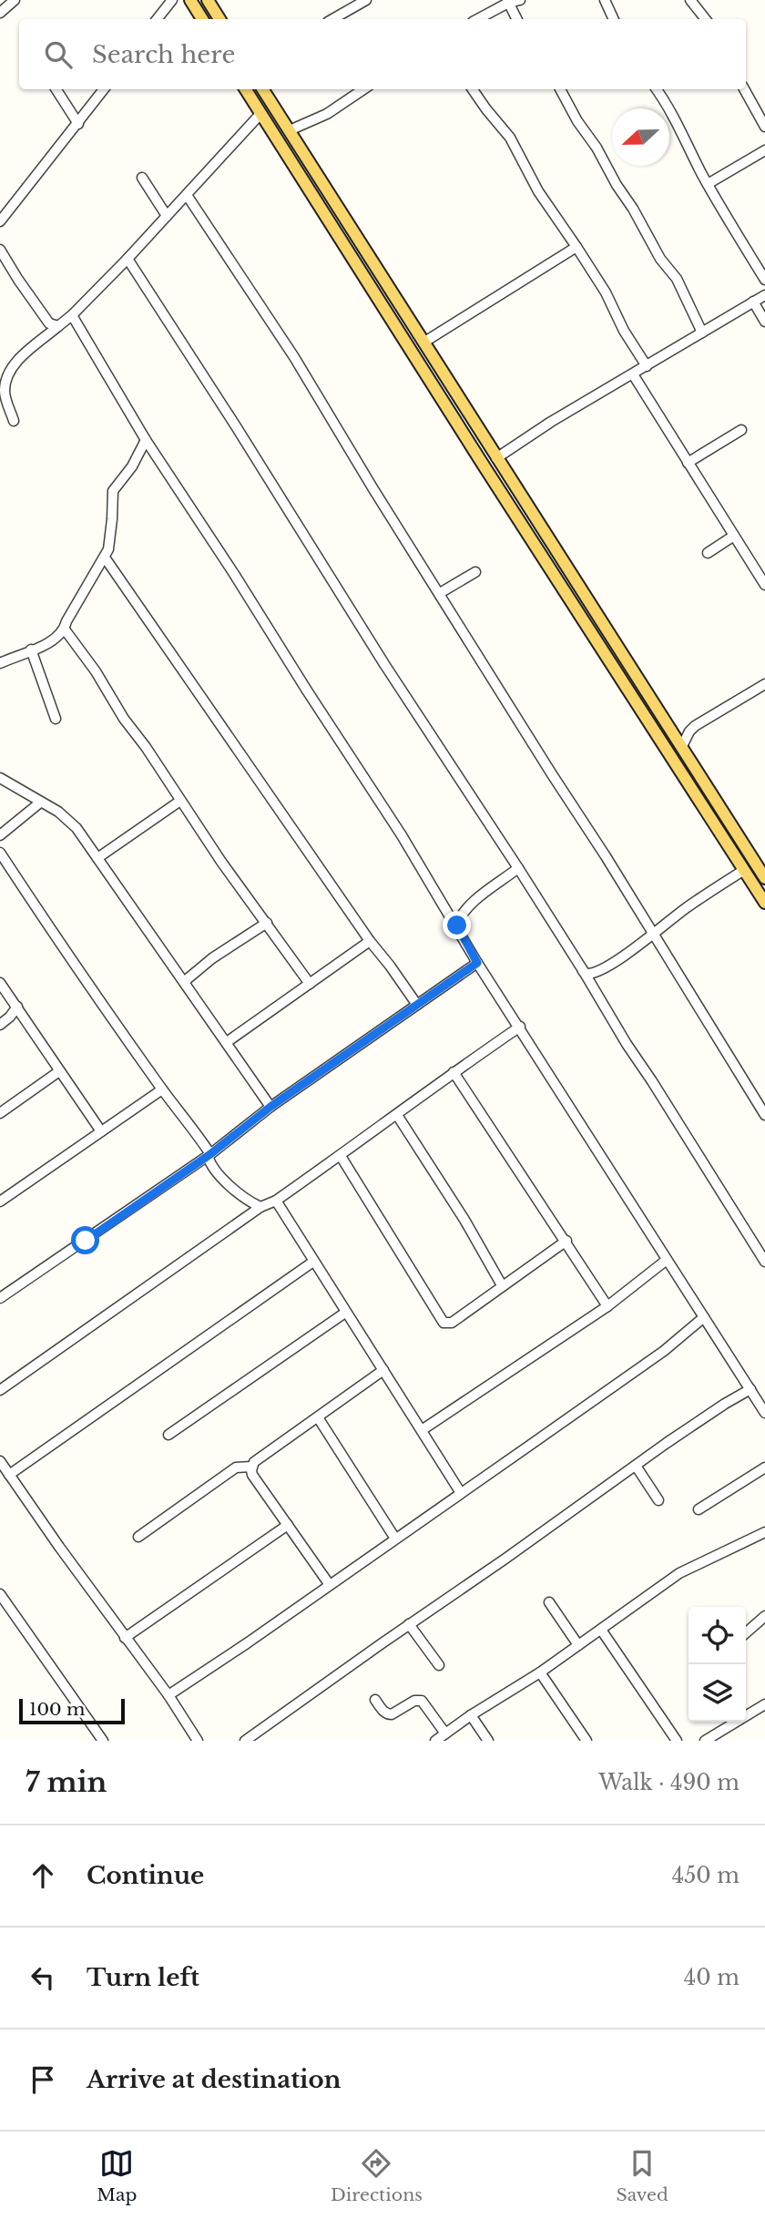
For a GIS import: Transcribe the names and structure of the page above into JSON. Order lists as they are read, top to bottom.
{
  "scale_bar": "100 m",
  "north": "left",
  "page": {
    "search": "Search here",
    "scale": "100 m",
    "heading": ["7 min", "Walk · 490 m"],
    "list": [
      ["Continue", "450 m"],
      ["Turn left", "40 m"],
      "Arrive at destination"
    ],
    "nav": ["Map", "Directions", "Saved"]
  }
}
